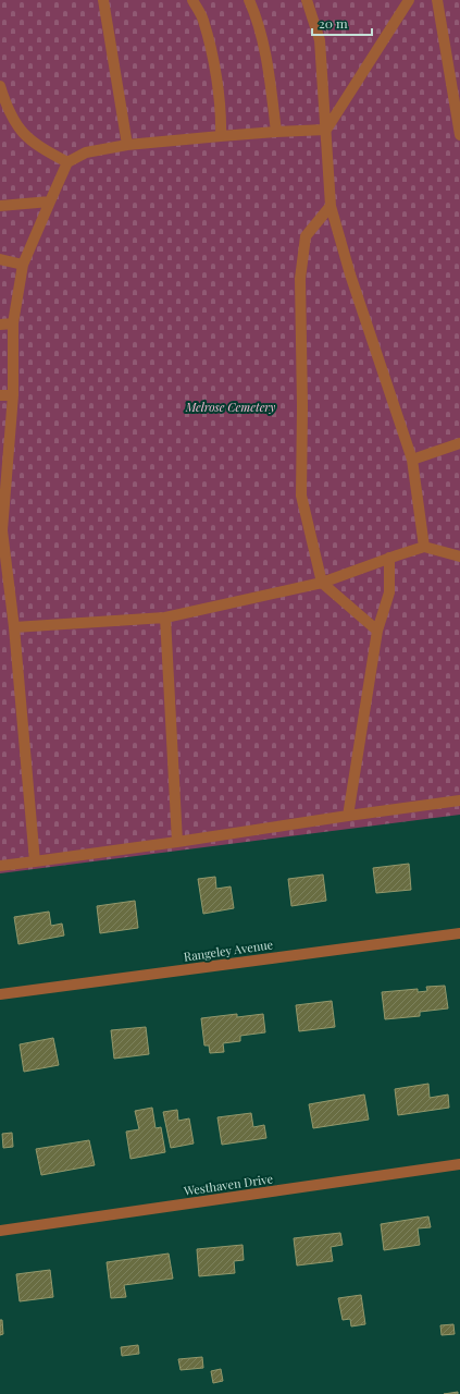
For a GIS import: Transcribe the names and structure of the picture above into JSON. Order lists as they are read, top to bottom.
{
  "streets": {
    "street": ["Rangeley Avenue", "Westhaven Drive"]
  },
  "parks": ["Melrose Cemetery"],
  "scale_bar": "20 m"
}
